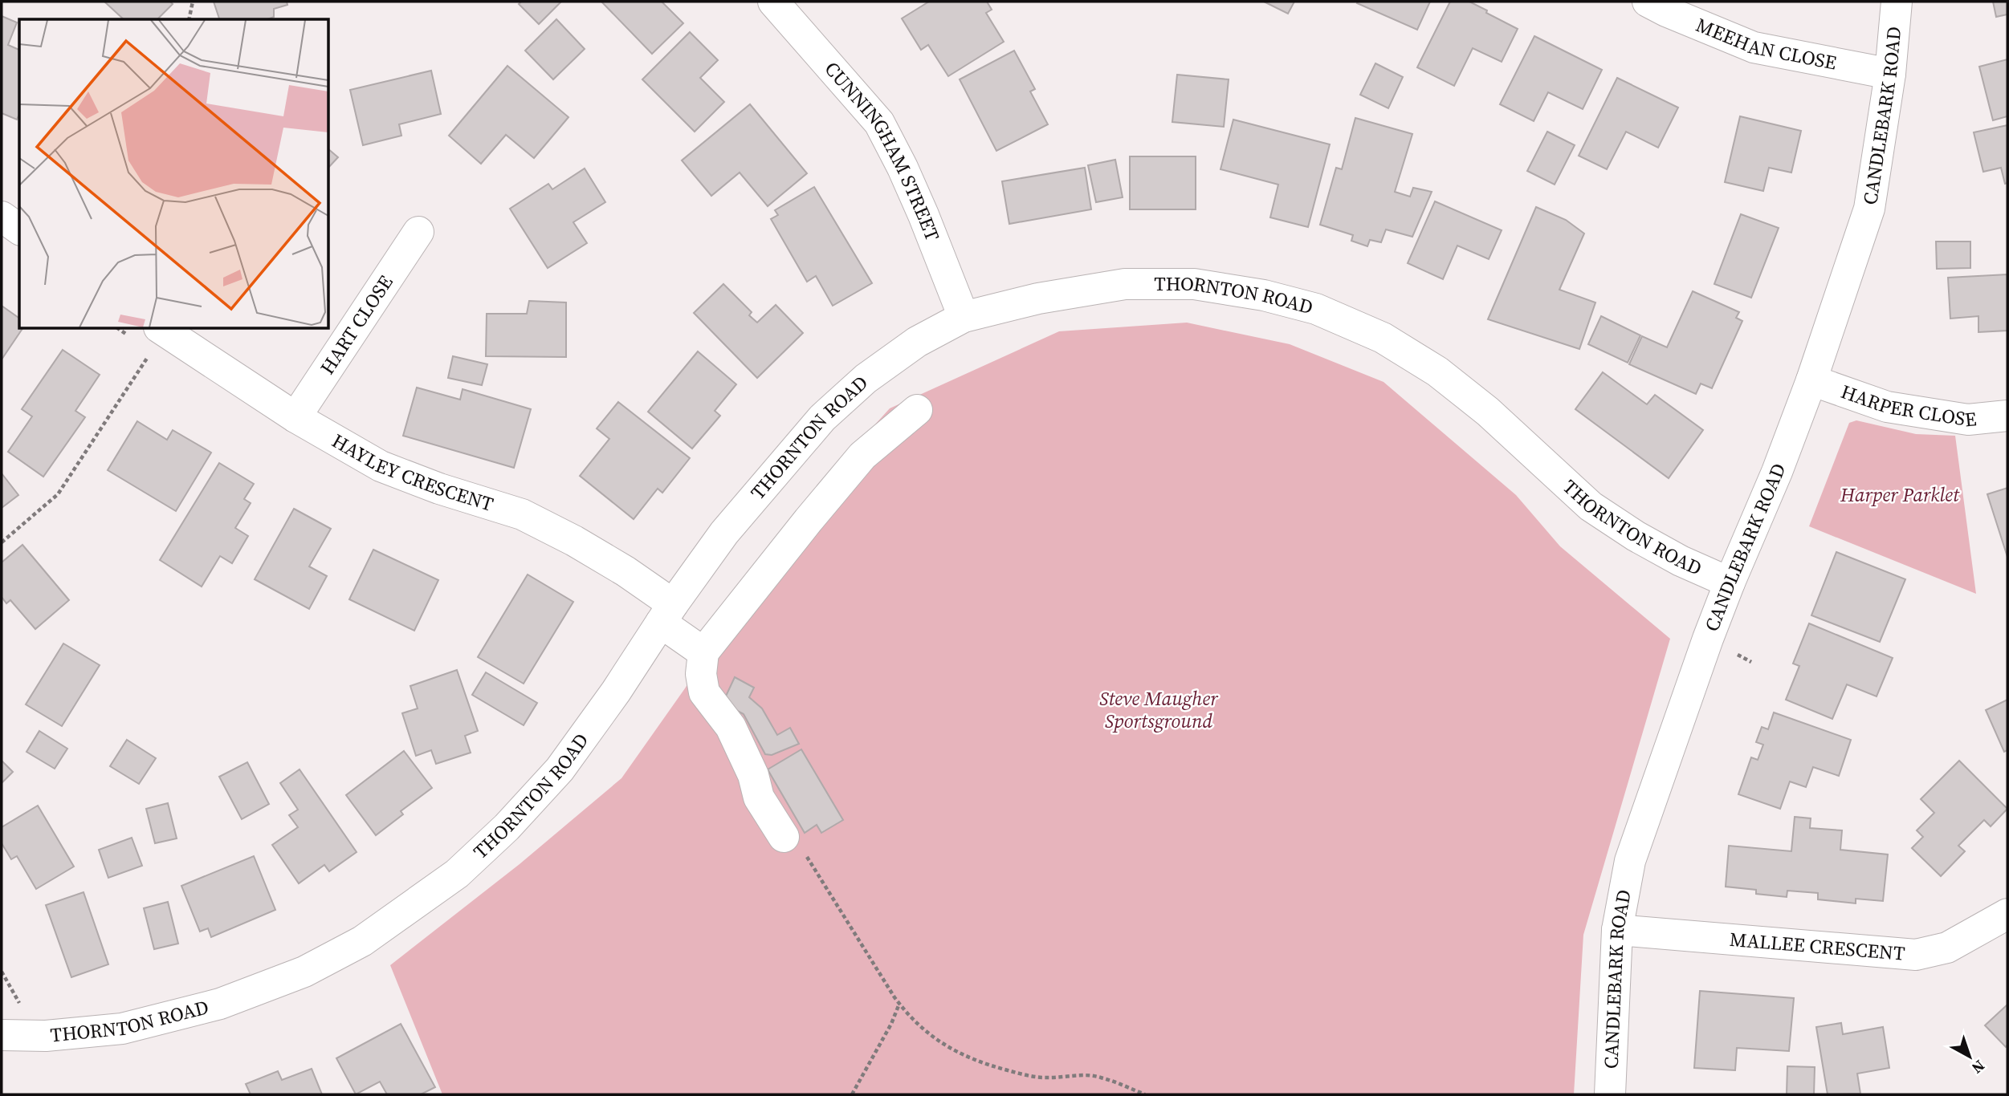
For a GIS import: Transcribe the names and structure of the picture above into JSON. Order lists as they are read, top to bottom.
{
  "streets": {
    "street": [
      "MEEHAN CLOSE",
      "CANDLEBARK ROAD",
      "CUNNINGHAM STREET",
      "THORNTON ROAD",
      "HART CLOSE",
      "HARPER CLOSE",
      "HAYLEY CRESCENT",
      "MALLEE CRESCENT"
    ]
  },
  "crossings": [
    ["MEEHAN CLOSE", "CANDLEBARK ROAD"],
    ["CANDLEBARK ROAD", "THORNTON ROAD"],
    ["CANDLEBARK ROAD", "HARPER CLOSE"],
    ["CANDLEBARK ROAD", "MALLEE CRESCENT"],
    ["CUNNINGHAM STREET", "THORNTON ROAD"],
    ["THORNTON ROAD", "HAYLEY CRESCENT"],
    ["HART CLOSE", "HAYLEY CRESCENT"]
  ],
  "parks": ["Harper Parklet", "Steve Maugher Sportsground"],
  "north": "bottom right"
}
